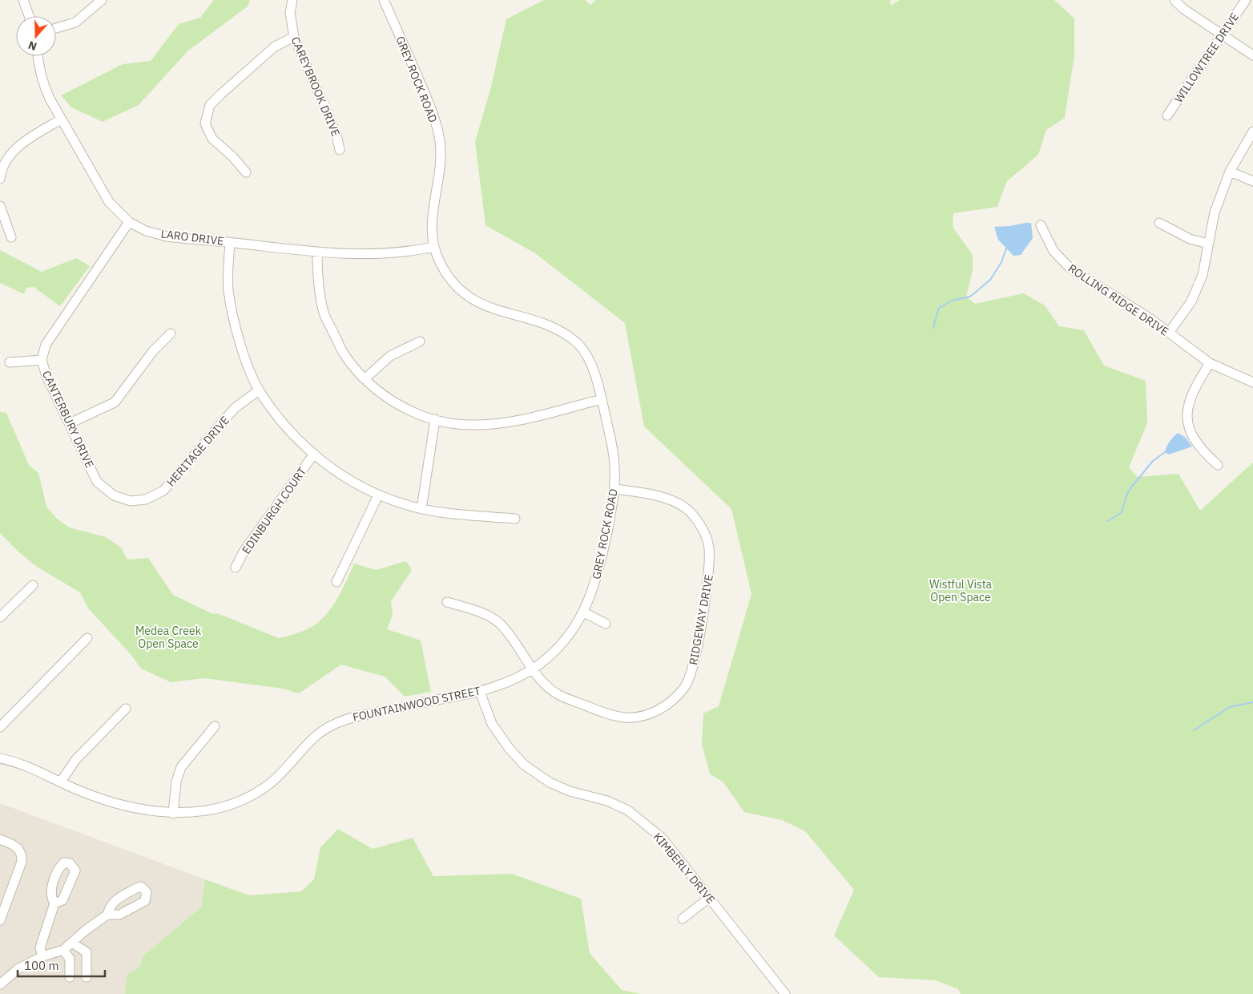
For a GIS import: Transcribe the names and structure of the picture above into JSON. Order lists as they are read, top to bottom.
{
  "streets": {
    "street": [
      "WILLOWTREE DRIVE",
      "GREY ROCK ROAD",
      "CAREYBROOK DRIVE",
      "LARO DRIVE",
      "ROLLING RIDGE DRIVE",
      "CANTERBURY DRIVE",
      "HERITAGE DRIVE",
      "EDINBURGH COURT",
      "RIDGEWAY DRIVE",
      "FOUNTAINWOOD STREET",
      "KIMBERLY DRIVE"
    ]
  },
  "crossings": [
    ["GREY ROCK ROAD", "LARO DRIVE"],
    ["GREY ROCK ROAD", "RIDGEWAY DRIVE"],
    ["GREY ROCK ROAD", "FOUNTAINWOOD STREET"],
    ["LARO DRIVE", "CANTERBURY DRIVE"],
    ["CANTERBURY DRIVE", "HERITAGE DRIVE"],
    ["RIDGEWAY DRIVE", "FOUNTAINWOOD STREET"],
    ["FOUNTAINWOOD STREET", "KIMBERLY DRIVE"]
  ],
  "parks": ["Wistful Vista Open Space", "Medea Creek Open Space"],
  "scale_bar": "100 m",
  "north": "bottom"
}
